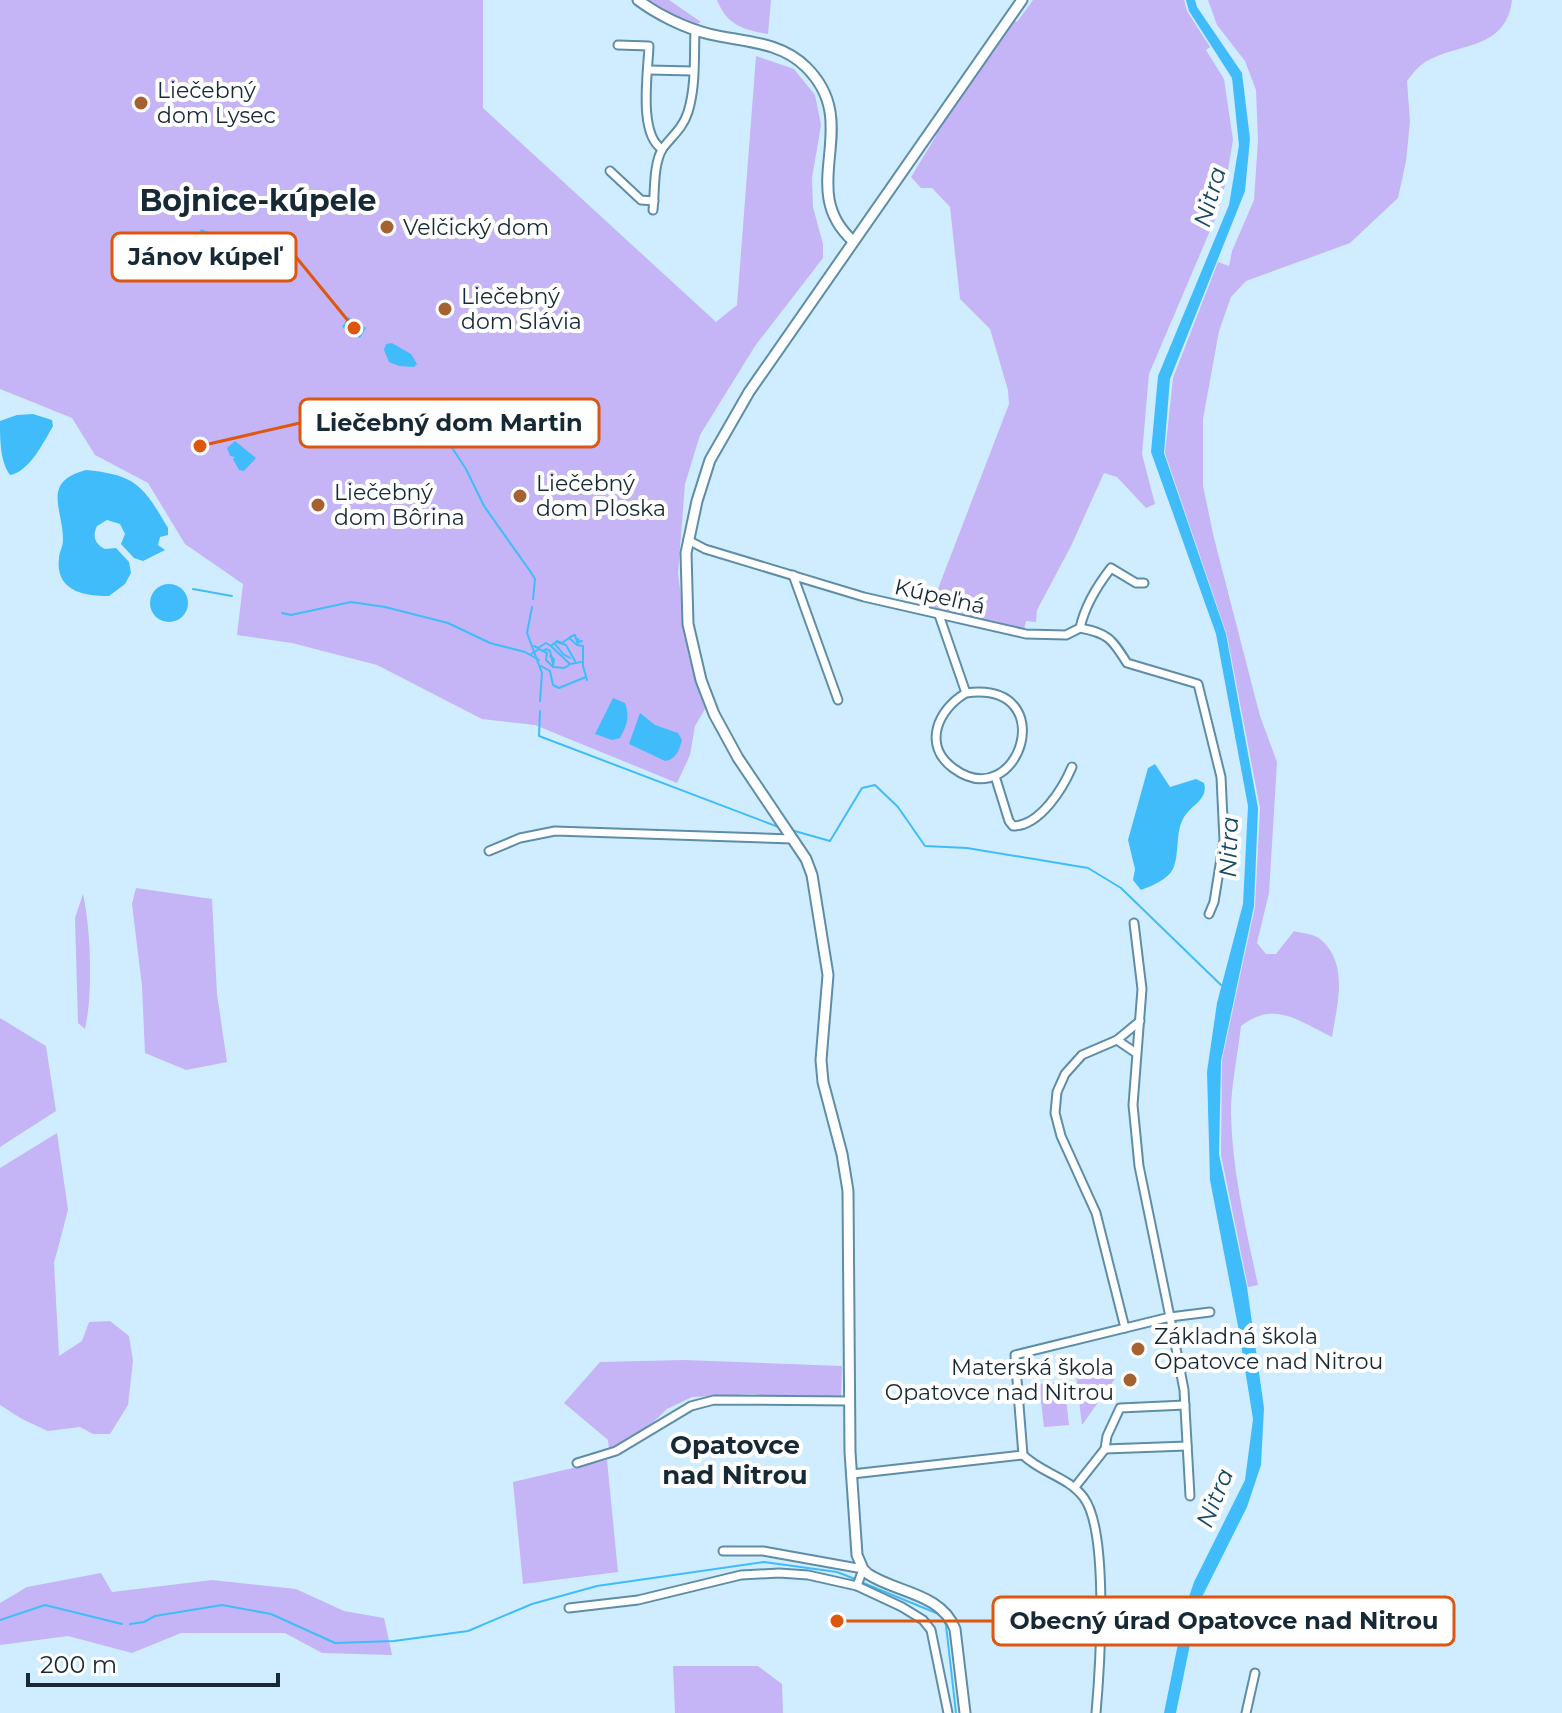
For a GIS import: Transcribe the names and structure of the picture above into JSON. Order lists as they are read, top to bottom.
{
  "streets": {
    "street": ["Kúpeľná"]
  },
  "districts": ["Bojnice-kúpele", "Opatovce nad Nitrou"],
  "water": ["Nitra"],
  "places": [
    "Liečebný dom Lysec",
    "Velčický dom",
    "Liečebný dom Slávia",
    "Jánov kúpeľ",
    "Liečebný dom Martin",
    "Liečebný dom Ploska",
    "Liečebný dom Bôrina",
    "Základná škola Opatovce nad Nitrou",
    "Materská škola Opatovce nad Nitrou",
    "Obecný úrad Opatovce nad Nitrou"
  ],
  "scale_bar": "200 m"
}
